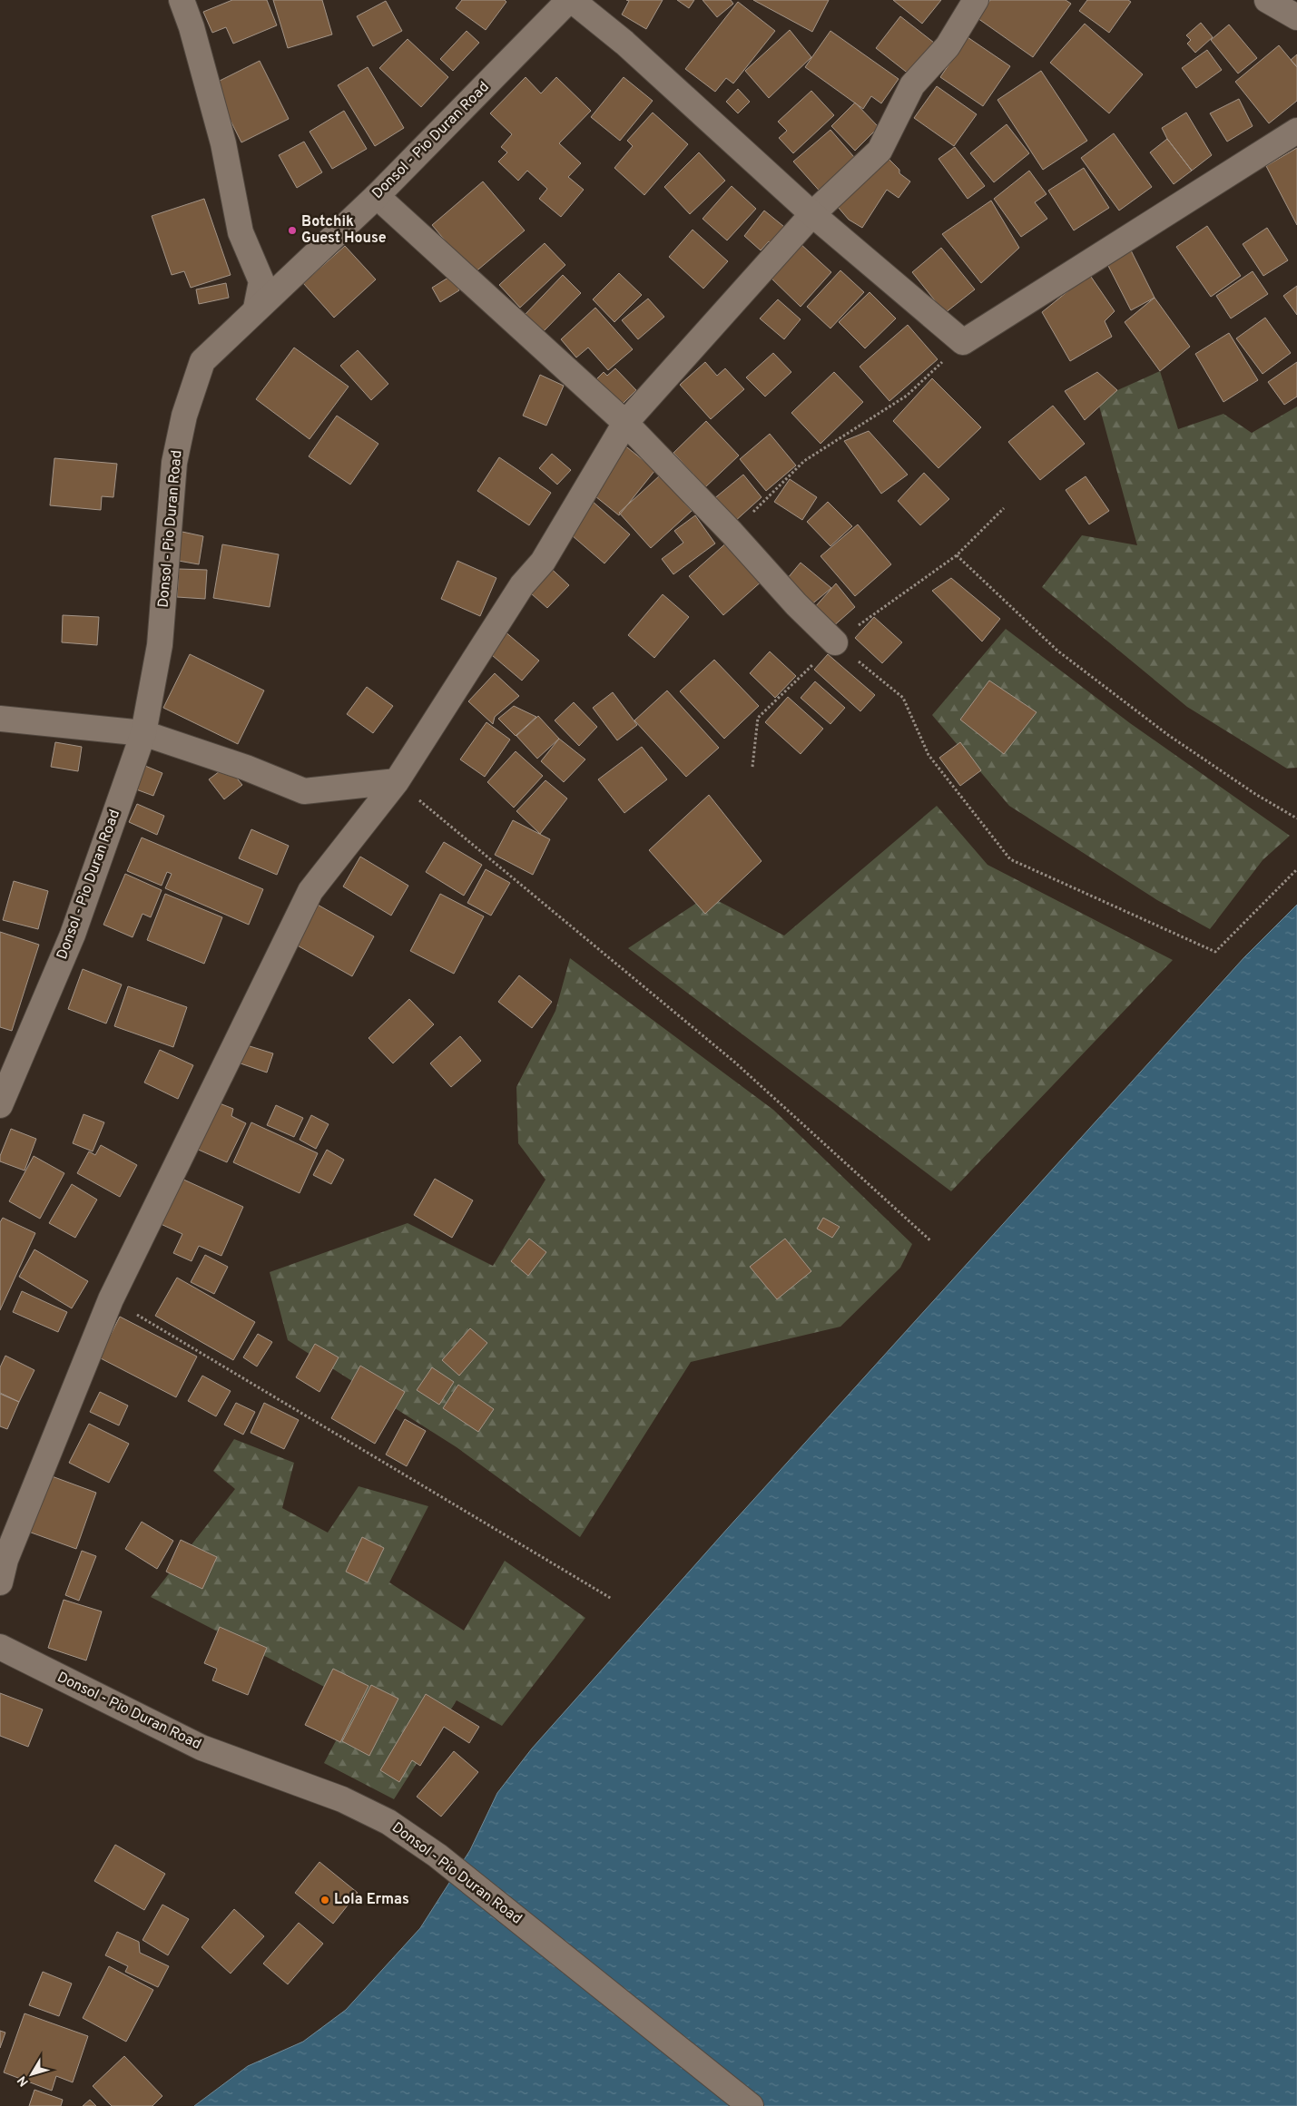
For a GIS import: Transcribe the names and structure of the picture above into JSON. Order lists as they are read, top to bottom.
{
  "streets": {
    "street": ["Donsol - Pio Duran Road"]
  },
  "places": ["Botchik Guest House", "Lola Ermas"],
  "north": "bottom left"
}
